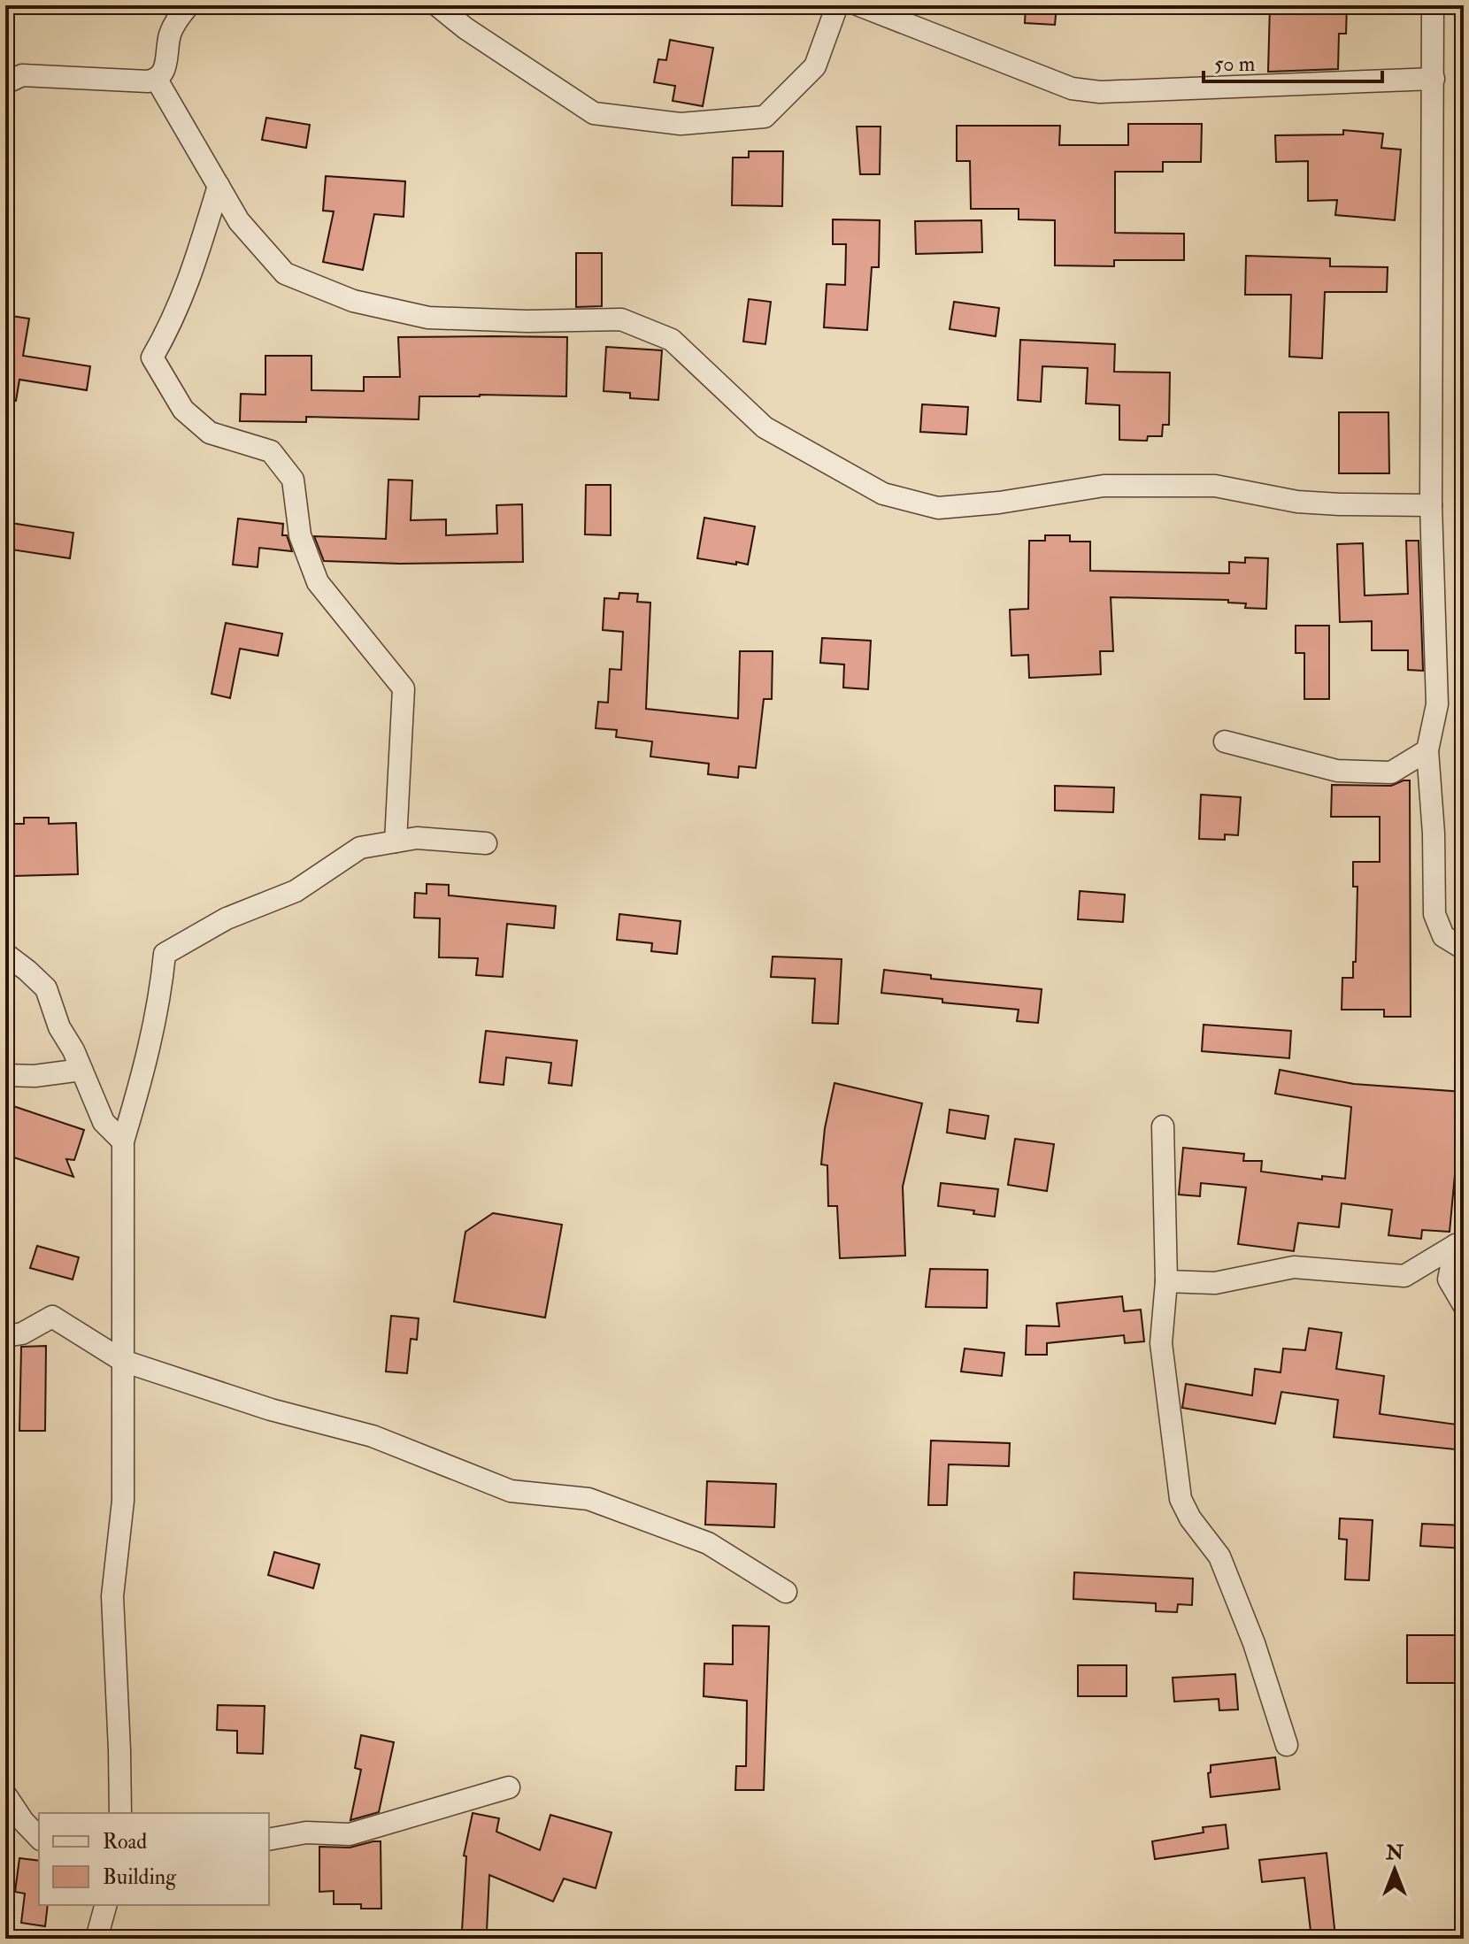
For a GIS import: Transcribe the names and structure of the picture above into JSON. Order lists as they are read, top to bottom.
{
  "legend": ["Road", "Building"],
  "scale_bar": "50 m",
  "north": "top"
}
